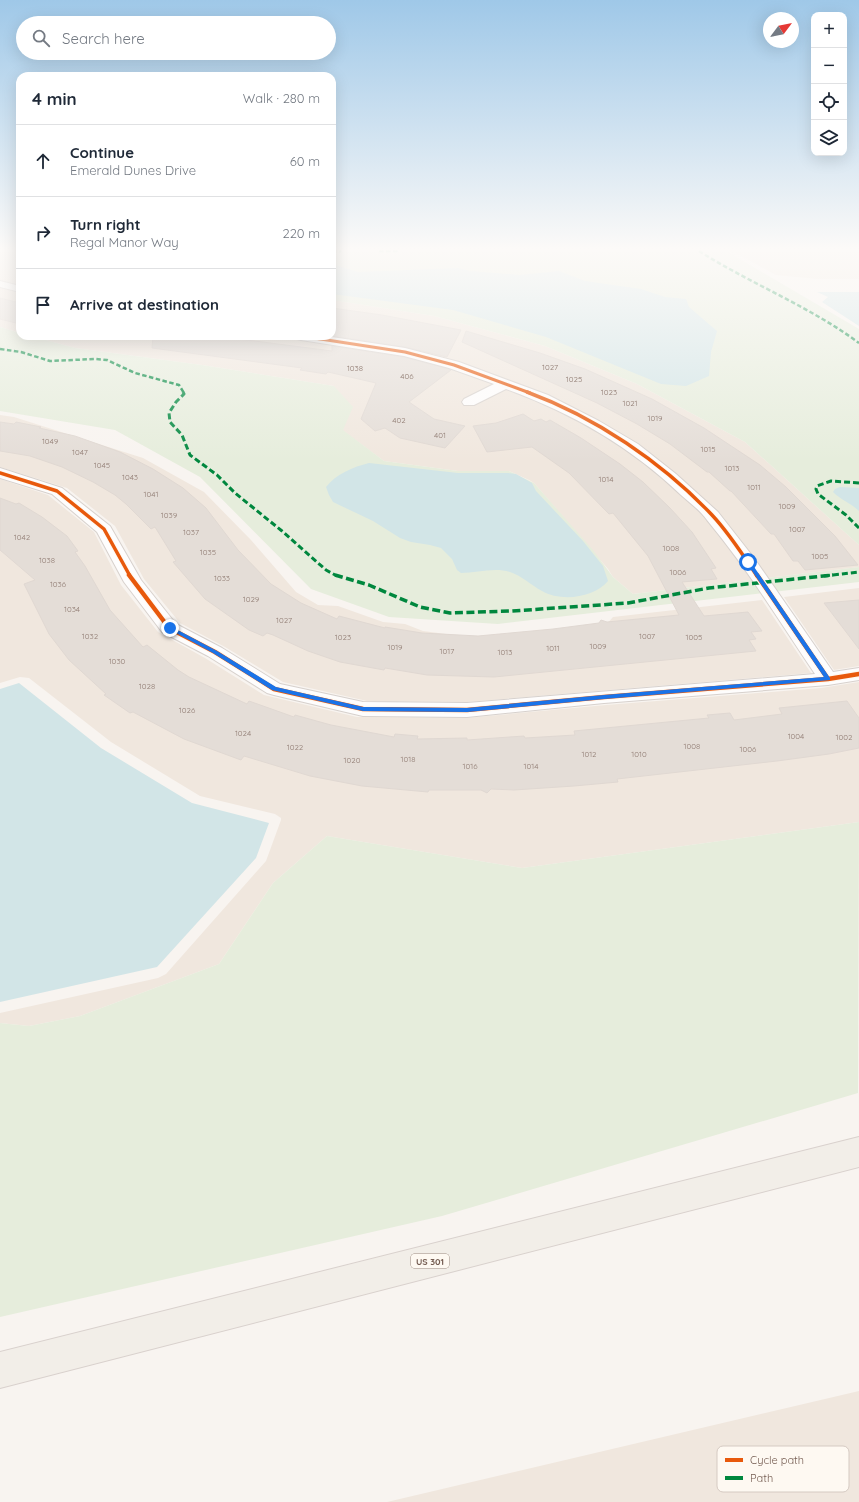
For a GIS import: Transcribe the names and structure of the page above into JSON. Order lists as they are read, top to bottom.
{
  "streets": {
    "main road": ["US 301"]
  },
  "house_numbers": [
    "1027",
    "1038",
    "406",
    "1025",
    "1023",
    "1021",
    "1019",
    "402",
    "401",
    "1049",
    "1015",
    "1047",
    "1045",
    "1013",
    "1043",
    "1014",
    "1011",
    "1041",
    "1009",
    "1039",
    "1007",
    "1037",
    "1042",
    "1008",
    "1035",
    "1005",
    "1038",
    "1006",
    "1033",
    "1036",
    "1029",
    "1034",
    "1027",
    "1032",
    "1007",
    "1023",
    "1005",
    "1009",
    "1019",
    "1011",
    "1017",
    "1013",
    "1030",
    "1028",
    "1026",
    "1024",
    "1004",
    "1002",
    "1008",
    "1022",
    "1006",
    "1012",
    "1010",
    "1018",
    "1020",
    "1016",
    "1014"
  ],
  "legend": ["Cycle path", "Path"],
  "north": "top right",
  "page": {
    "map_buttons": ["+", "−"],
    "search": "Search here",
    "heading": ["4 min", "Walk · 280 m"],
    "list": [
      ["Continue", "Emerald Dunes Drive", "60 m"],
      ["Turn right", "Regal Manor Way", "220 m"],
      "Arrive at destination"
    ]
  }
}
